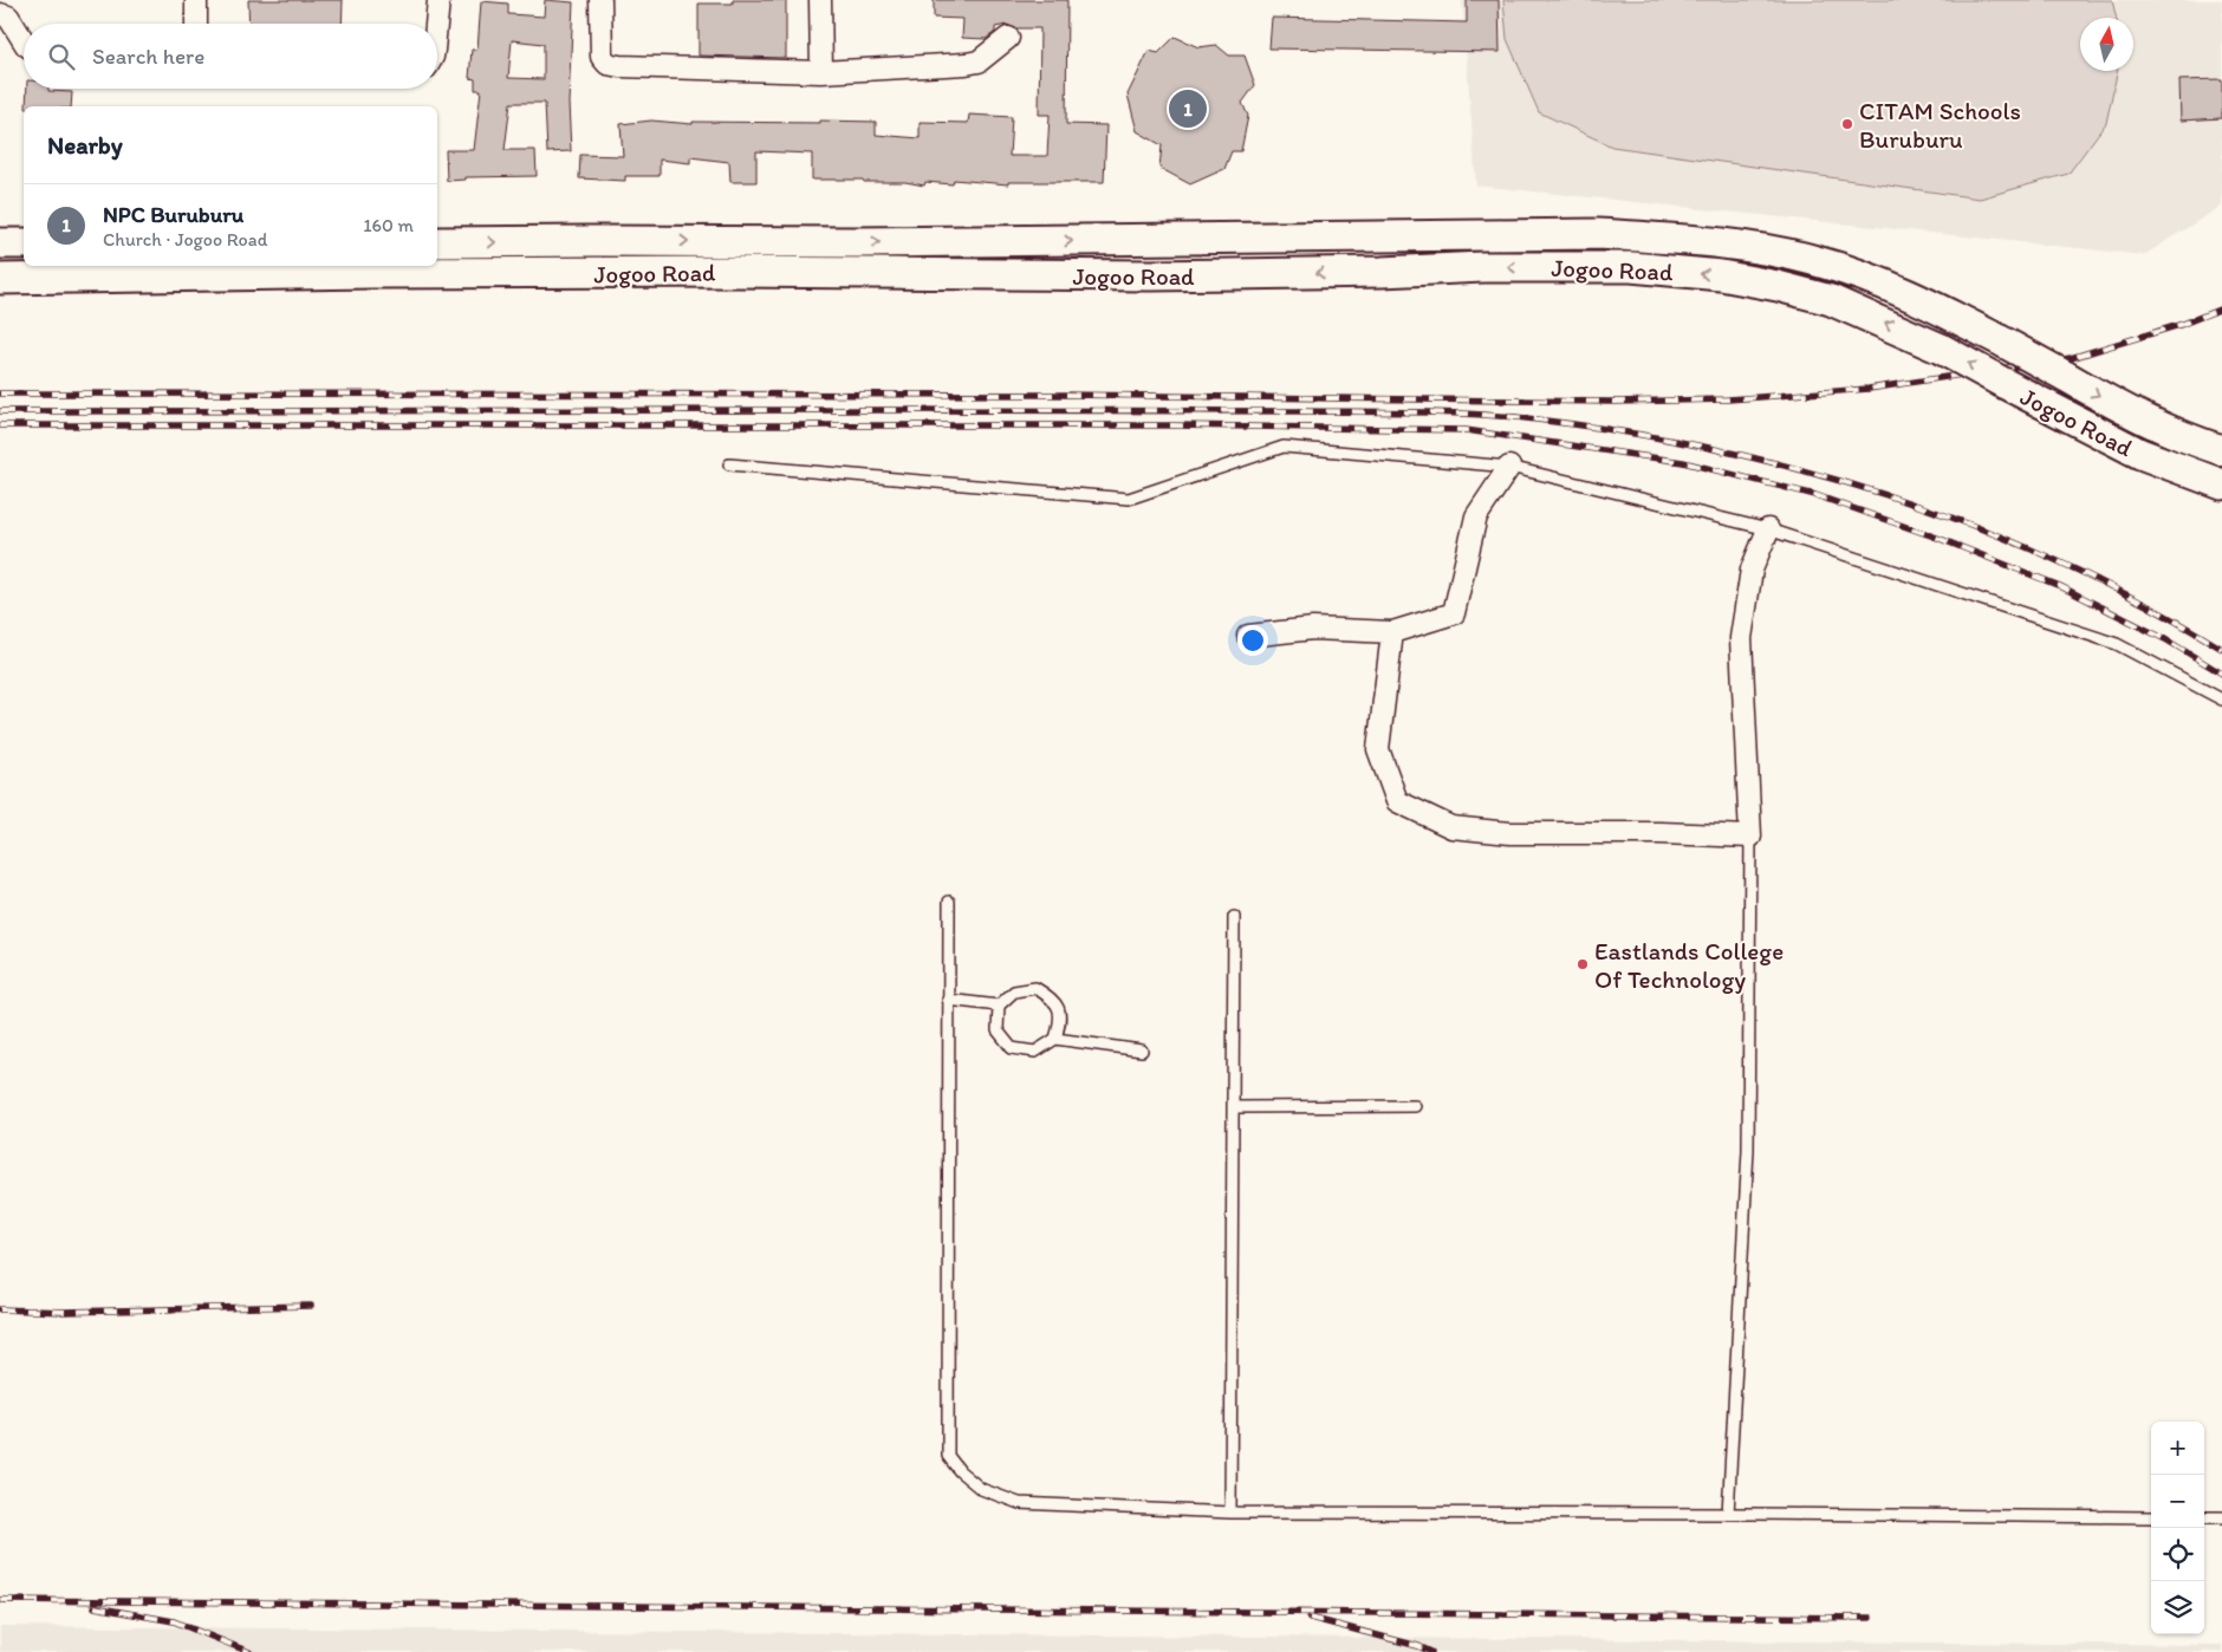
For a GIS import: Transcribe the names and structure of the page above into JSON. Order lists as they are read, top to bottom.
{
  "streets": {
    "main road": ["Jogoo Road"]
  },
  "places": ["CITAM Schools Buruburu", "Eastlands College Of Technology"],
  "north": "top",
  "page": {
    "search": "Search here",
    "pins": "1",
    "heading": "Nearby",
    "list": [
      {
        "mark": "1",
        "name": "NPC Buruburu",
        "note": "Church · Jogoo Road",
        "value": "160 m"
      }
    ],
    "map_buttons": ["+", "−"]
  }
}
